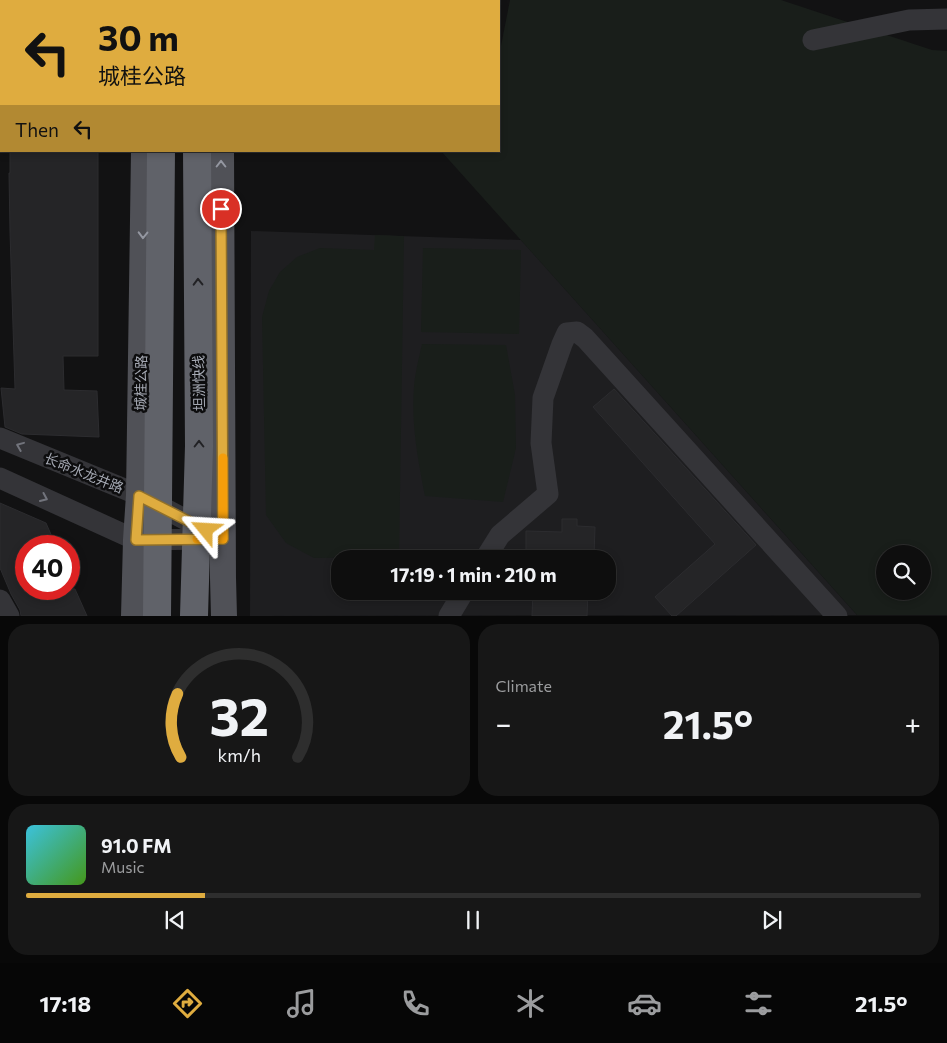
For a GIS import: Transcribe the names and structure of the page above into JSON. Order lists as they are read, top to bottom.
{
  "streets": {
    "highway": ["坦洲快线"],
    "main road": ["城桂公路"],
    "street": ["长命水龙井路"]
  },
  "crossings": [
    ["城桂公路", "长命水龙井路"]
  ],
  "page": {
    "turn": ["30 m", "城桂公路"],
    "then": "Then",
    "limit": "40",
    "trip": "17:19 · 1 min · 210 m",
    "tile": "Climate",
    "heat": ["−", "21.5°", "+"],
    "song": ["91.0 FM", "Music"],
    "tabs": ["17:18", "21.5°"],
    "gauge": ["32", "km/h"]
  }
}
